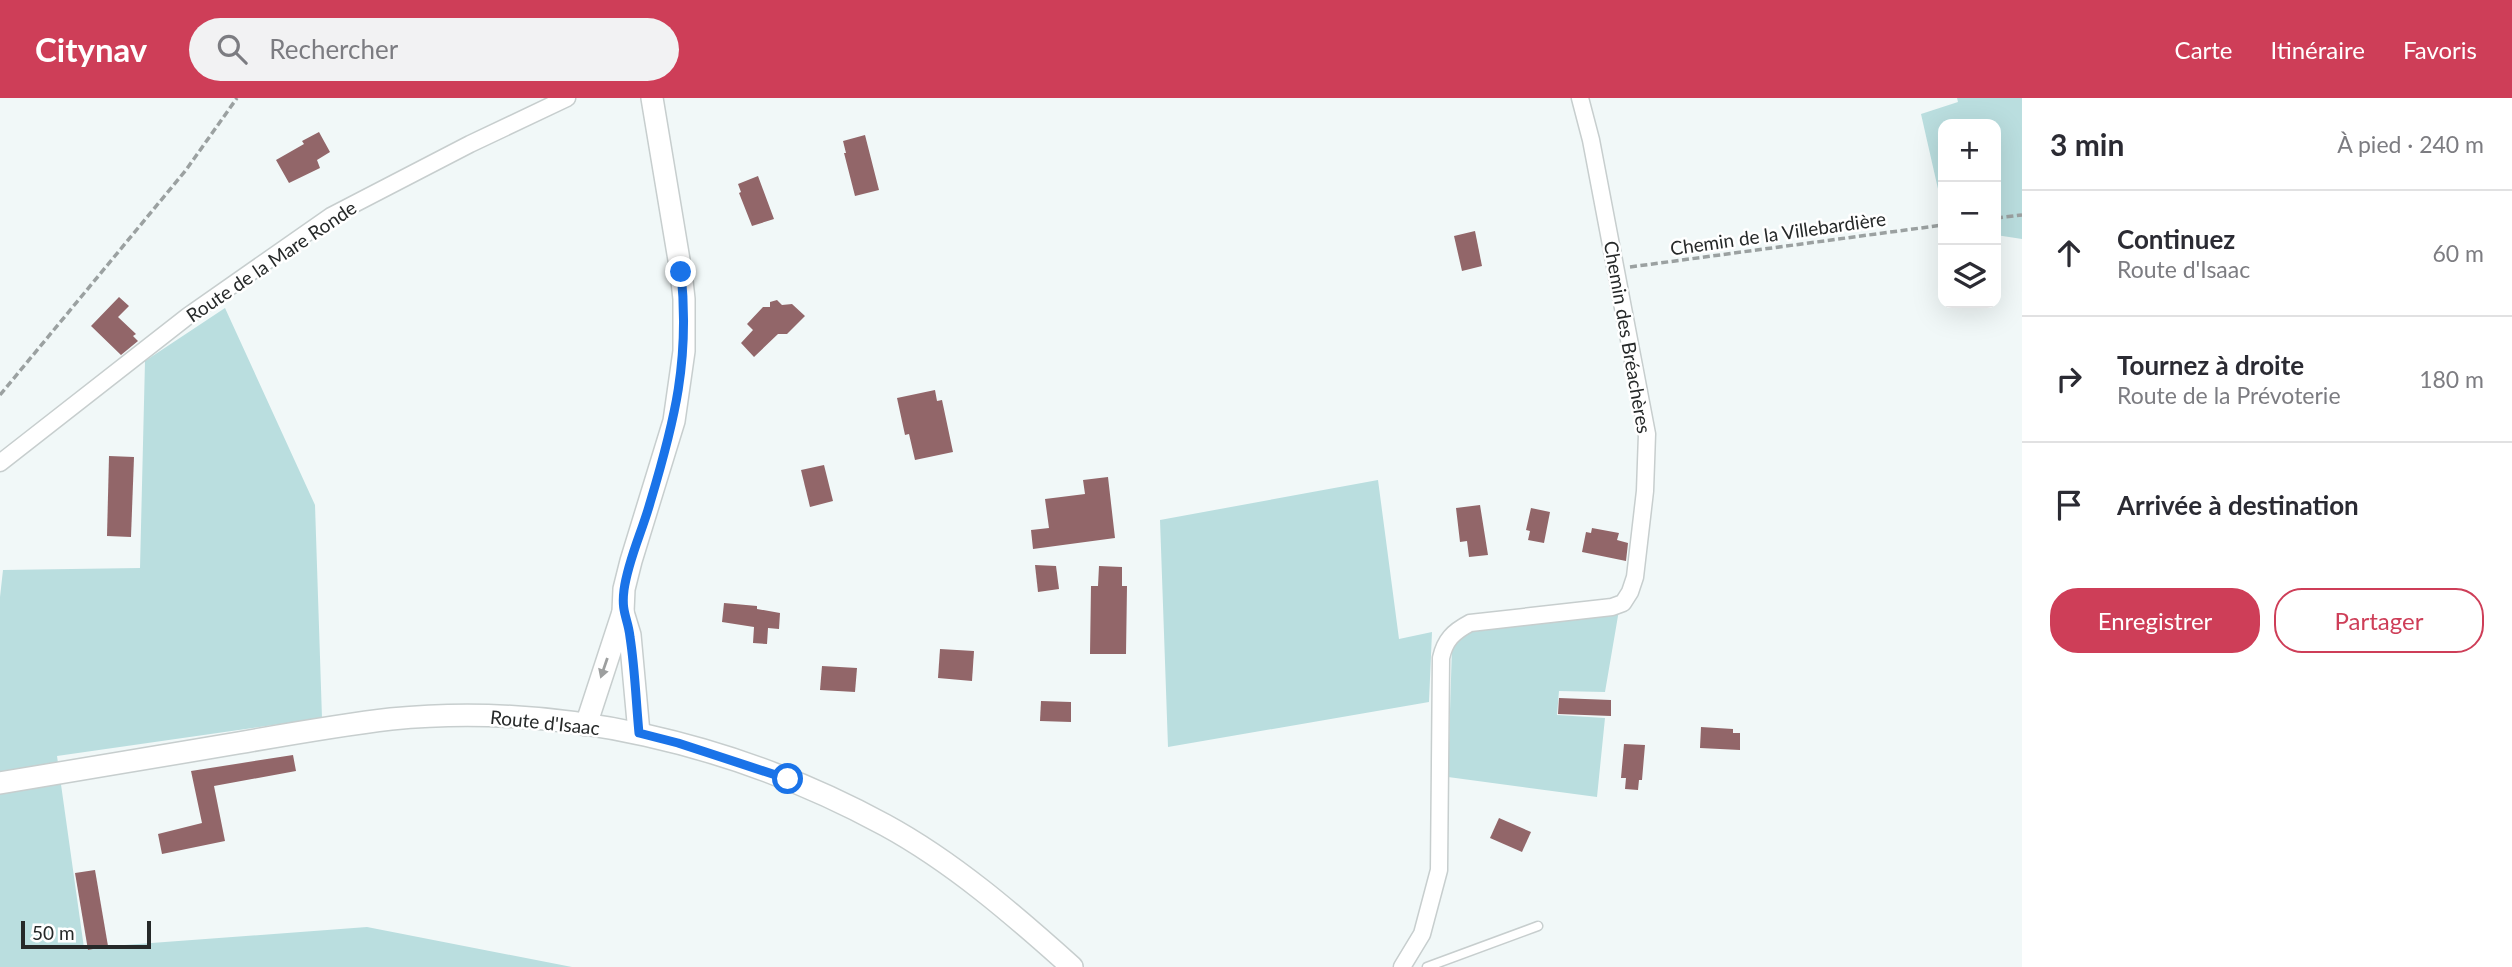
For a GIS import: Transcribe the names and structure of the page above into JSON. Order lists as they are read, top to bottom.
{
  "streets": {
    "street": ["Route de la Mare Ronde", "Chemin des Bréachères", "Route d'Isaac"],
    "path": ["Chemin de la Villebardière"]
  },
  "crossings": [
    ["Chemin de la Villebardière", "Chemin des Bréachères"]
  ],
  "scale_bar": "50 m",
  "page": {
    "header": "Citynav",
    "search": "Rechercher",
    "nav": ["Carte", "Itinéraire", "Favoris"],
    "heading": ["3 min", "À pied · 240 m"],
    "map_buttons": ["+", "−"],
    "list": [
      ["Continuez", "Route d'Isaac", "60 m"],
      ["Tournez à droite", "Route de la Prévoterie", "180 m"],
      "Arrivée à destination"
    ],
    "buttons": ["Enregistrer", "Partager"],
    "scale": "50 m"
  }
}
